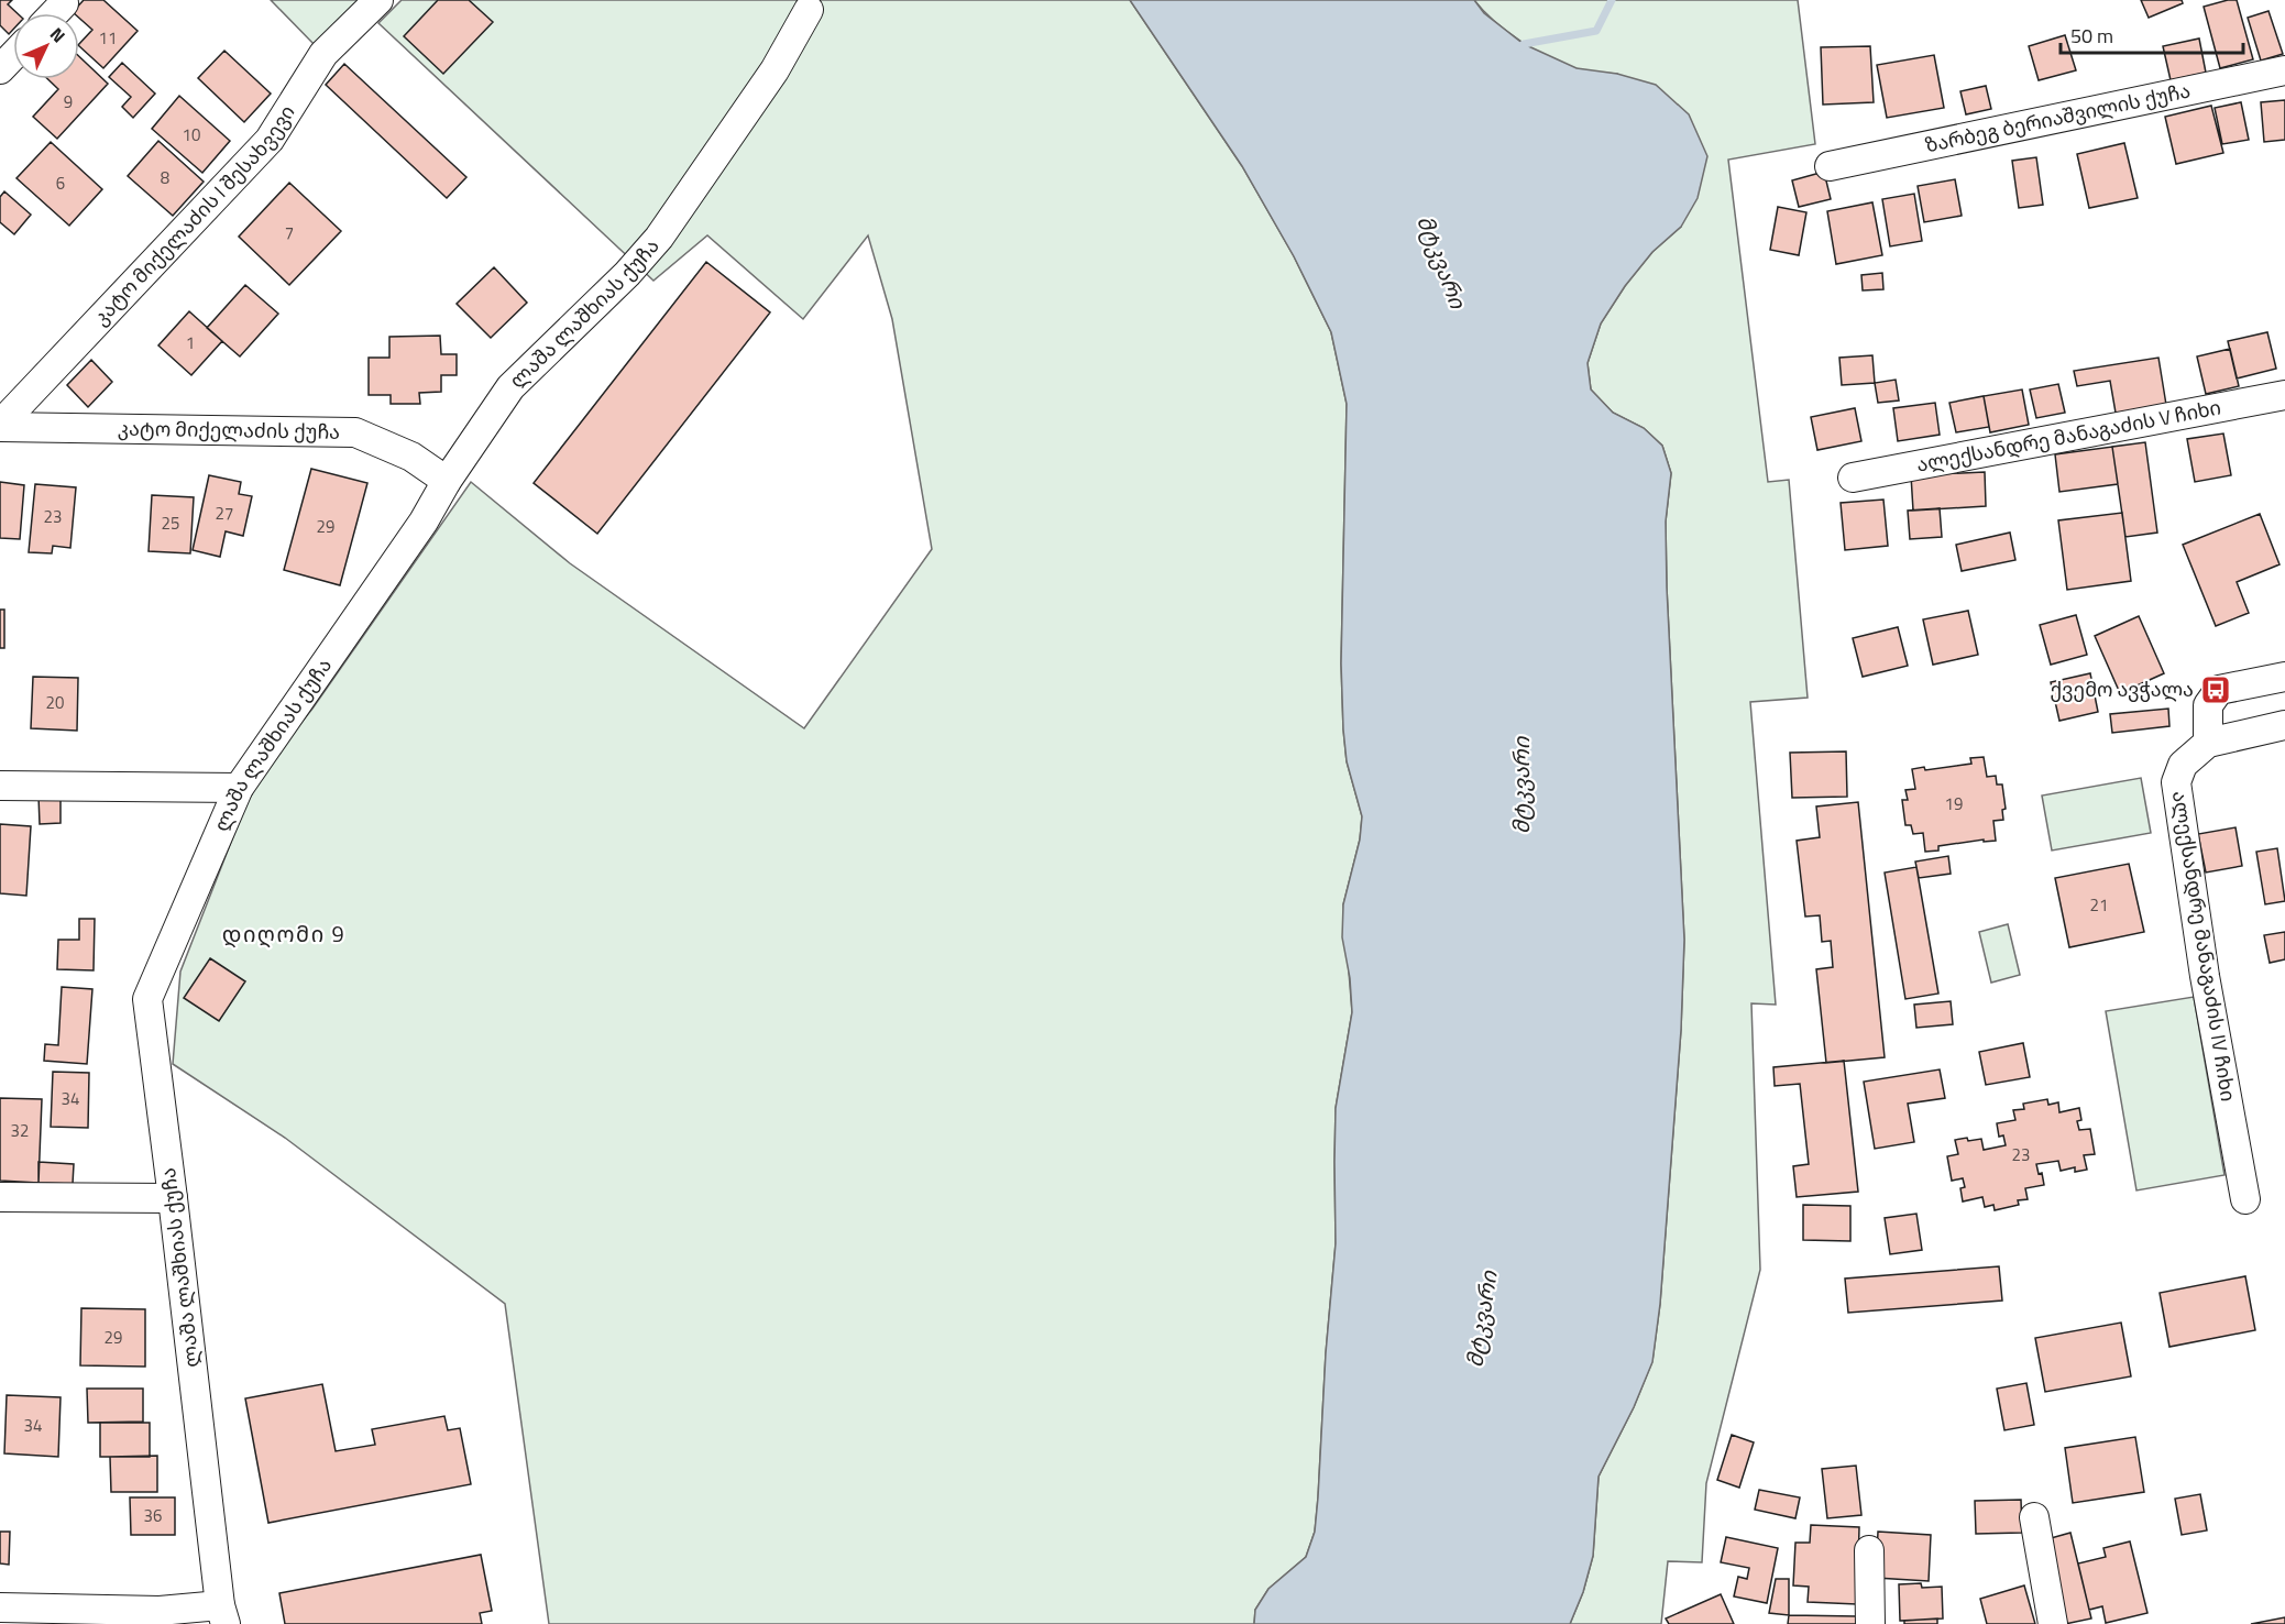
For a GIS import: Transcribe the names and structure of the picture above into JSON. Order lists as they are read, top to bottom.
{
  "streets": {
    "street": [
      "ზარბეგ ბერიაშვილის ქუჩა",
      "კატო მიქელაძის I შესახვევი",
      "ლაშა ლაშხიას ქუჩა",
      "კატო მიქელაძის ქუჩა",
      "ალექსანდრე მანაგაძის V ჩიხი",
      "ალექსანდრე მანაგაძის IV ჩიხი"
    ]
  },
  "crossings": [
    ["კატო მიქელაძის I შესახვევი", "კატო მიქელაძის ქუჩა"],
    ["ლაშა ლაშხიას ქუჩა", "კატო მიქელაძის ქუჩა"]
  ],
  "districts": ["დიღომი 9"],
  "water": ["მტკვარი"],
  "places": {
    "bus stop": ["ქვემო ავჭალა"]
  },
  "house_numbers": [
    "11",
    "9",
    "10",
    "8",
    "6",
    "7",
    "1",
    "27",
    "23",
    "25",
    "29",
    "20",
    "19",
    "21",
    "34",
    "32",
    "23",
    "29",
    "34",
    "36"
  ],
  "scale_bar": "50 m",
  "north": "top right"
}
